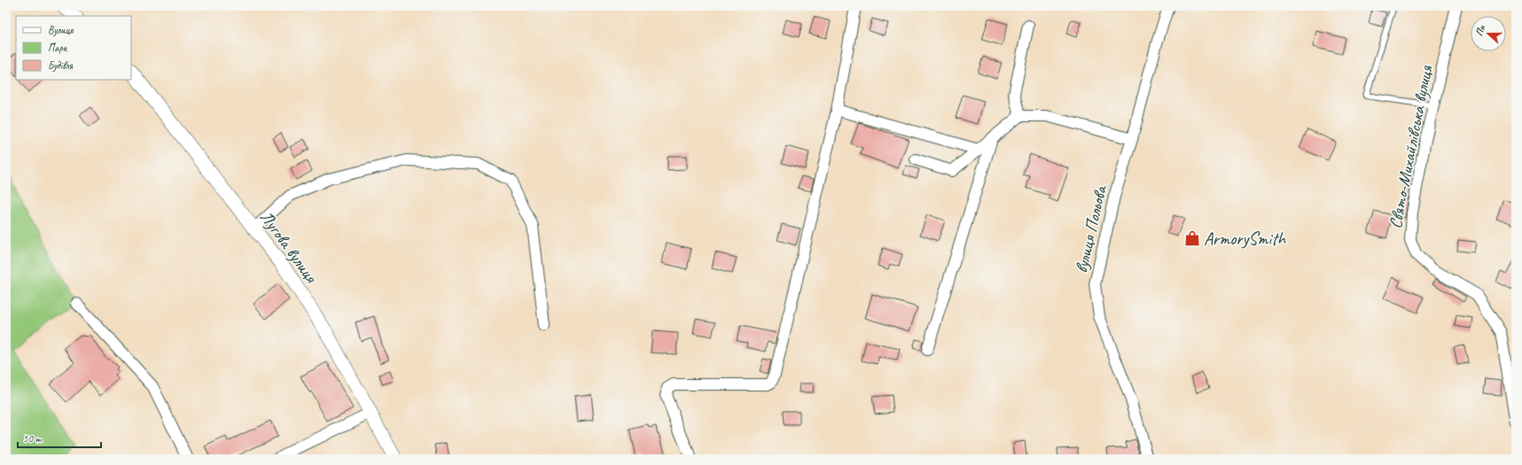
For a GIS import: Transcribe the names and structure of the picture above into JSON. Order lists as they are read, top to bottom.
{
  "streets": {
    "street": ["Свято-Михайлівська вулиця", "вулиця Польова", "Лугова вулиця"]
  },
  "places": {
    "shop": ["ArmorySmith"]
  },
  "legend": ["Вулиця", "Парк", "Будівля"],
  "scale_bar": "50 m",
  "north": "left"
}
